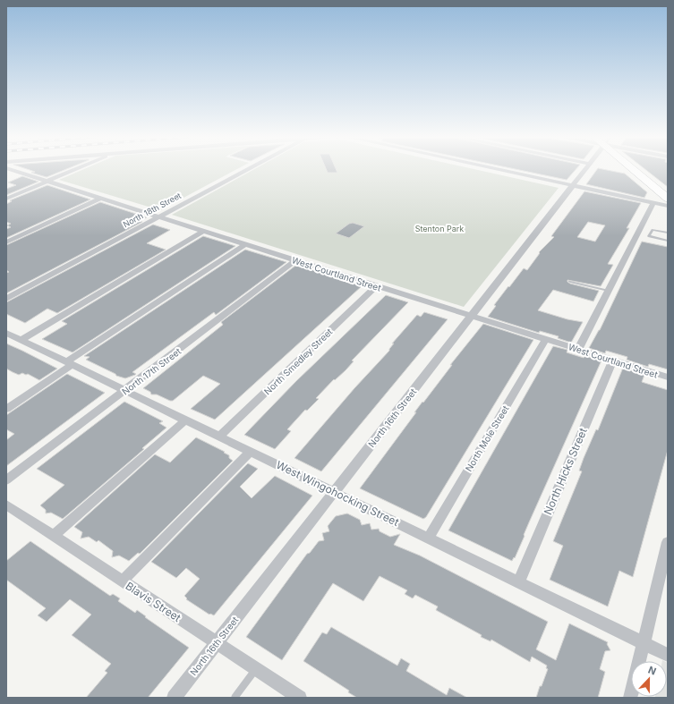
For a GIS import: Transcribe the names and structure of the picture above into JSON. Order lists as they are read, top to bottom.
{
  "streets": {
    "street": [
      "North 18th Street",
      "West Courtland Street",
      "North Smedley Street",
      "North 17th Street",
      "North 16th Street",
      "North Mole Street",
      "North Hicks Street",
      "West Wingohocking Street",
      "Blavis Street"
    ]
  },
  "crossings": [
    ["North 18th Street", "West Courtland Street"],
    ["West Courtland Street", "North Smedley Street"],
    ["West Courtland Street", "North 17th Street"],
    ["West Courtland Street", "North 16th Street"],
    ["West Courtland Street", "North Mole Street"],
    ["West Courtland Street", "North Hicks Street"],
    ["North Smedley Street", "West Wingohocking Street"],
    ["North 17th Street", "West Wingohocking Street"],
    ["North 16th Street", "West Wingohocking Street"],
    ["North 16th Street", "Blavis Street"],
    ["North Mole Street", "West Wingohocking Street"],
    ["North Hicks Street", "West Wingohocking Street"]
  ],
  "parks": ["Stenton Park"],
  "north": "top"
}
